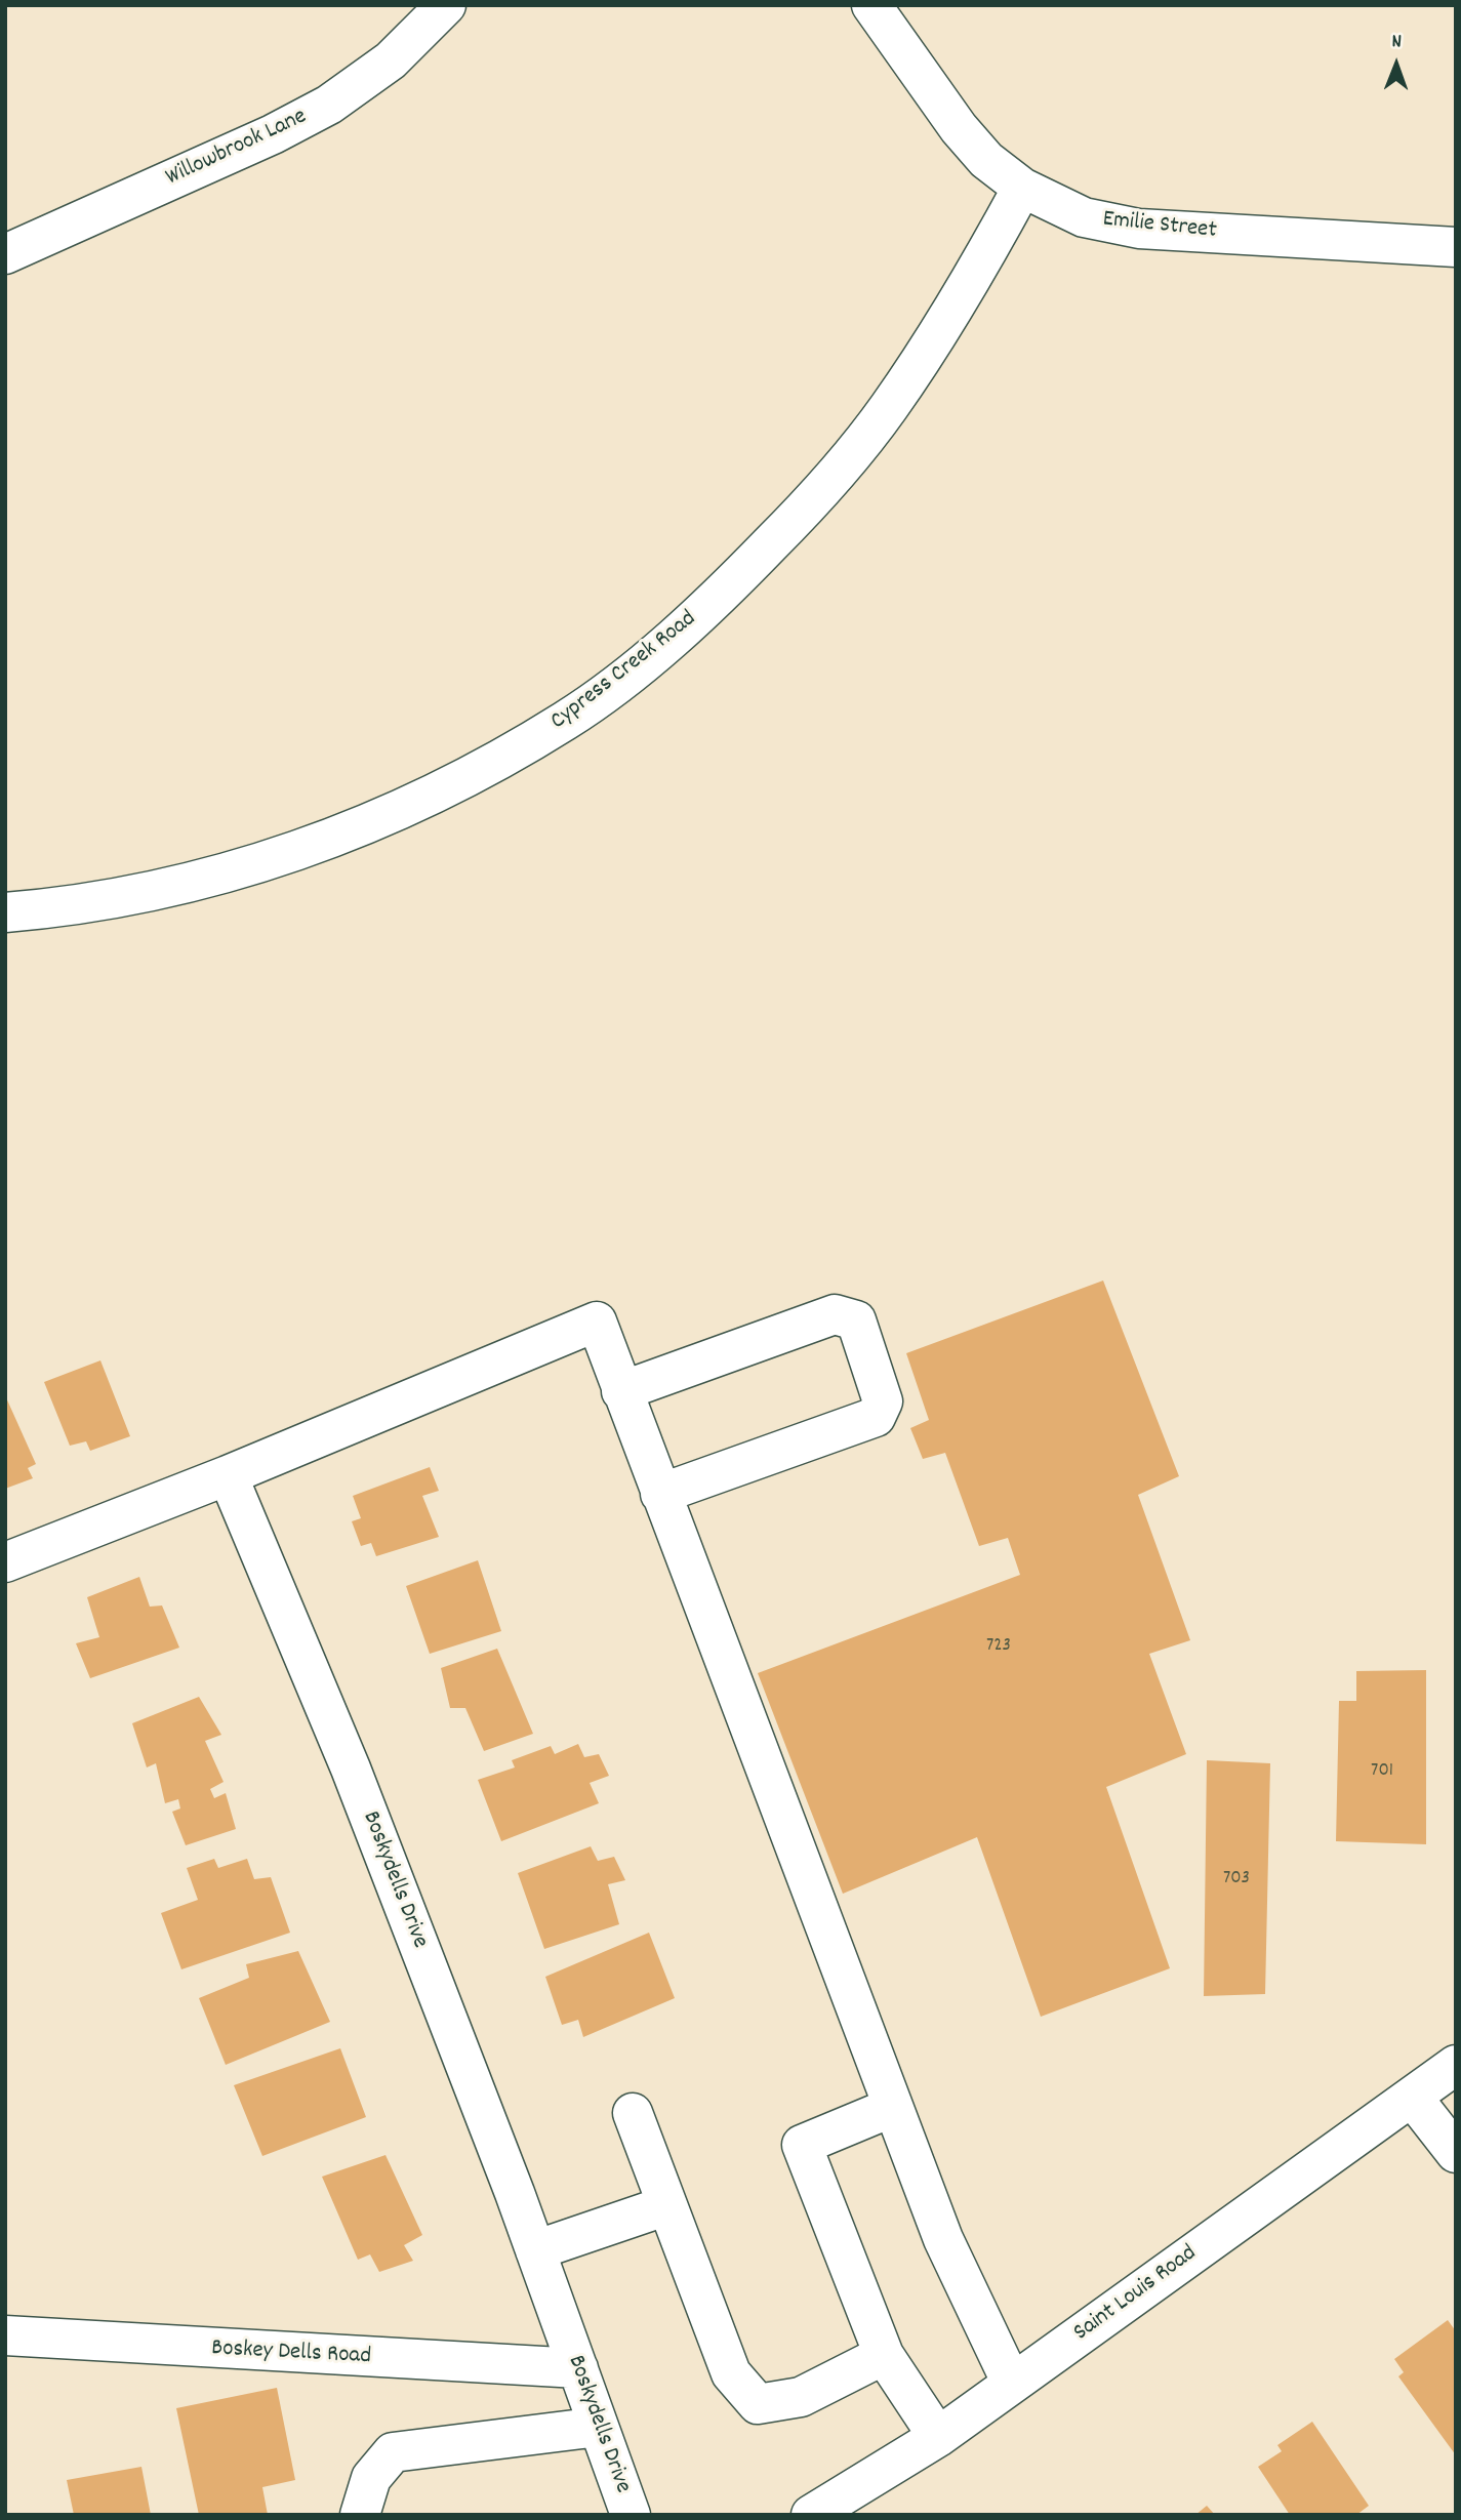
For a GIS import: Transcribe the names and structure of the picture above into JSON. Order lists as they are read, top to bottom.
{
  "streets": {
    "street": [
      "Willowbrook Lane",
      "Emilie Street",
      "Cypress Creek Road",
      "Boskydells Drive",
      "Saint Louis Road",
      "Boskey Dells Road"
    ]
  },
  "crossings": [
    ["Emilie Street", "Cypress Creek Road"],
    ["Boskydells Drive", "Boskey Dells Road"]
  ],
  "house_numbers": ["723", "701", "703"],
  "north": "top"
}
